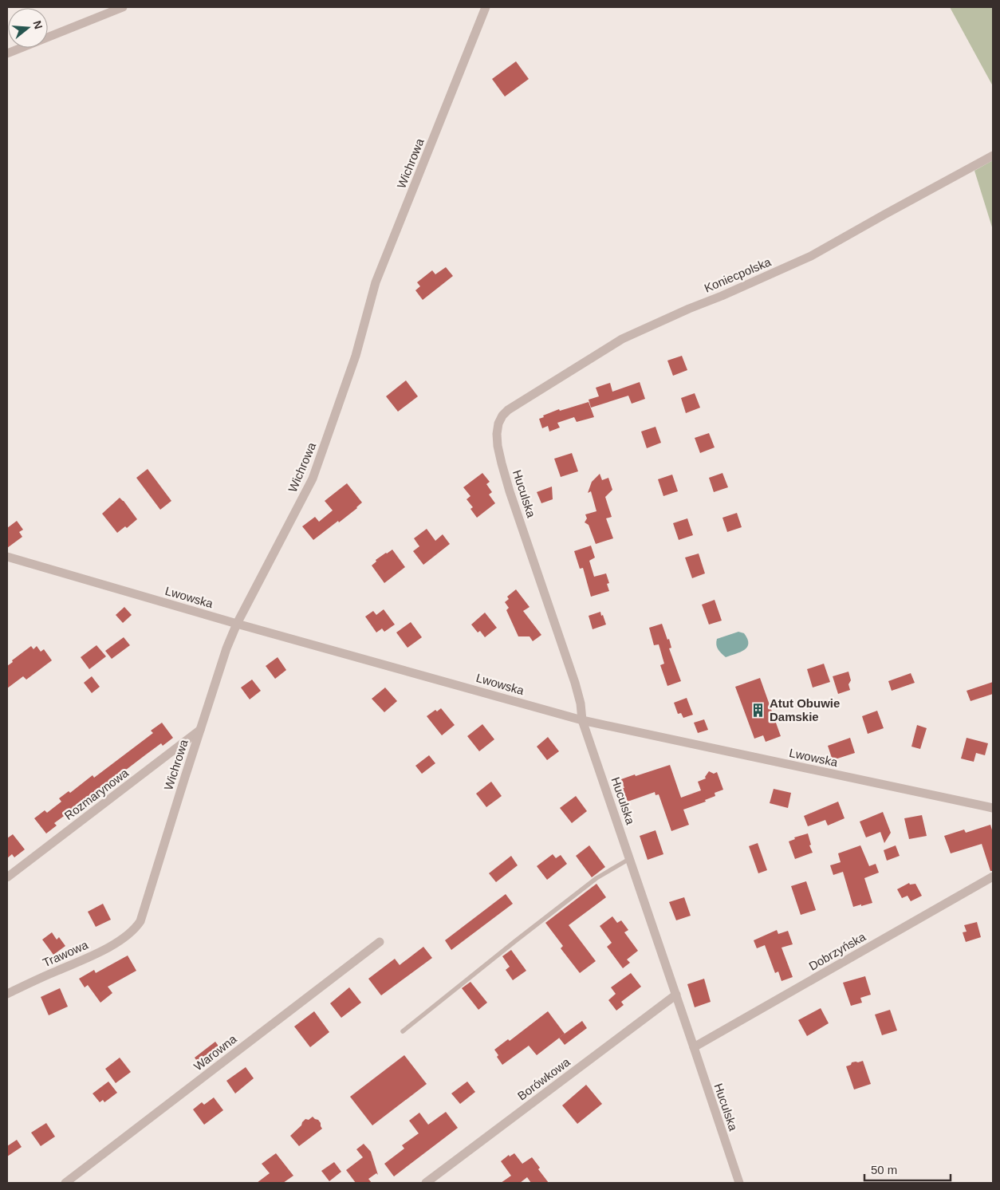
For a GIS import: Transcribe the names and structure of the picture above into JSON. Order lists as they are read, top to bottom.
{
  "streets": {
    "street": [
      "Wichrowa",
      "Koniecpolska",
      "Huculska",
      "Lwowska",
      "Rozmarynowa",
      "Dobrzyńska",
      "Trawowa",
      "Warowna",
      "Borówkowa"
    ]
  },
  "crossings": [
    ["Wichrowa", "Lwowska"],
    ["Wichrowa", "Rozmarynowa"],
    ["Wichrowa", "Trawowa"],
    ["Koniecpolska", "Huculska"],
    ["Huculska", "Lwowska"],
    ["Huculska", "Dobrzyńska"],
    ["Huculska", "Borówkowa"]
  ],
  "places": {
    "building": ["Atut Obuwie Damskie"]
  },
  "scale_bar": "50 m",
  "north": "right"
}
